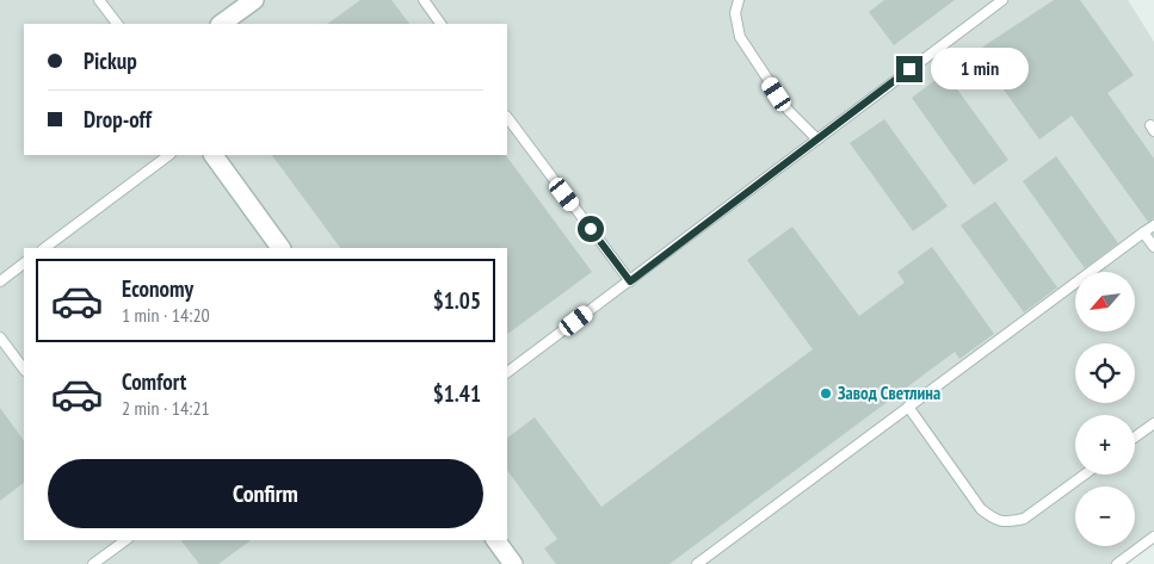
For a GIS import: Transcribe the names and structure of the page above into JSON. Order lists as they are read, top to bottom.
{
  "places": ["Завод Светлина"],
  "north": "bottom left",
  "page": {
    "banner": ["Pickup", "Drop-off"],
    "bubble": "1 min",
    "list": [
      {
        "name": "Economy",
        "note": "1 min · 14:20",
        "value": "$1.05"
      },
      {
        "name": "Comfort",
        "note": "2 min · 14:21",
        "value": "$1.41"
      }
    ],
    "map_buttons": ["+", "−"],
    "buttons": "Confirm"
  }
}
